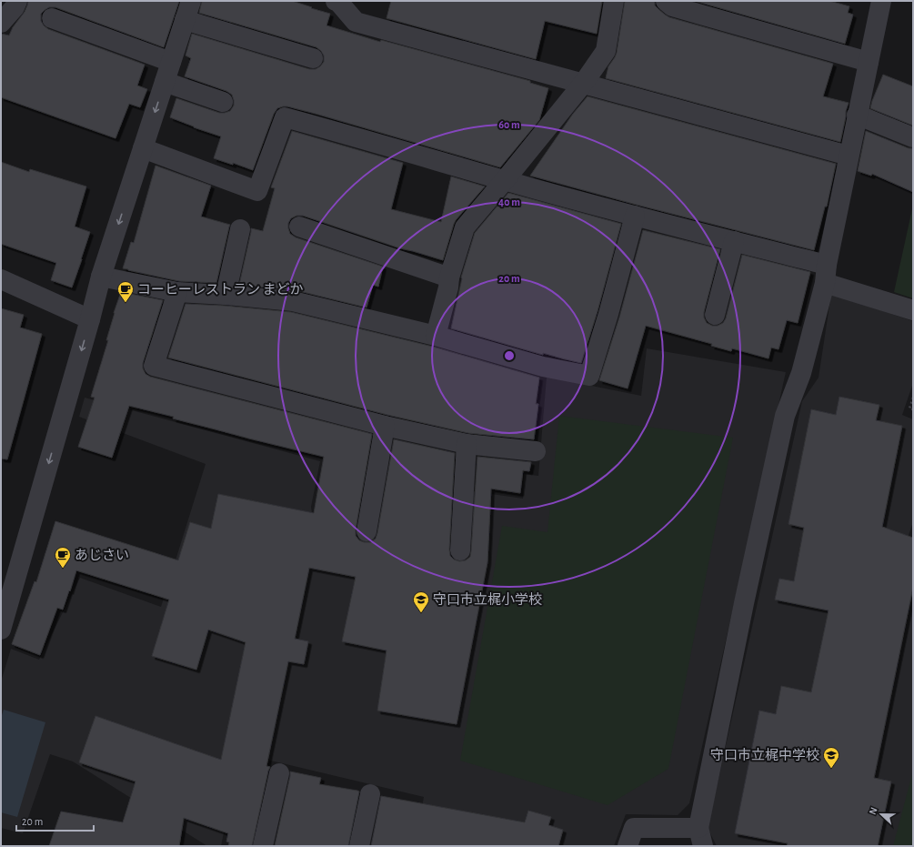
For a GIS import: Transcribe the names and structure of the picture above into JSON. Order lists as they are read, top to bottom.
{
  "places": {
    "cafe": ["コーヒーレストラン まどか", "あじさい"],
    "school or university": ["守口市立梶小学校", "守口市立梶中学校"]
  },
  "scale_bar": "20 m",
  "north": "left",
  "rings": ["60 m", "40 m", "20 m"]
}
